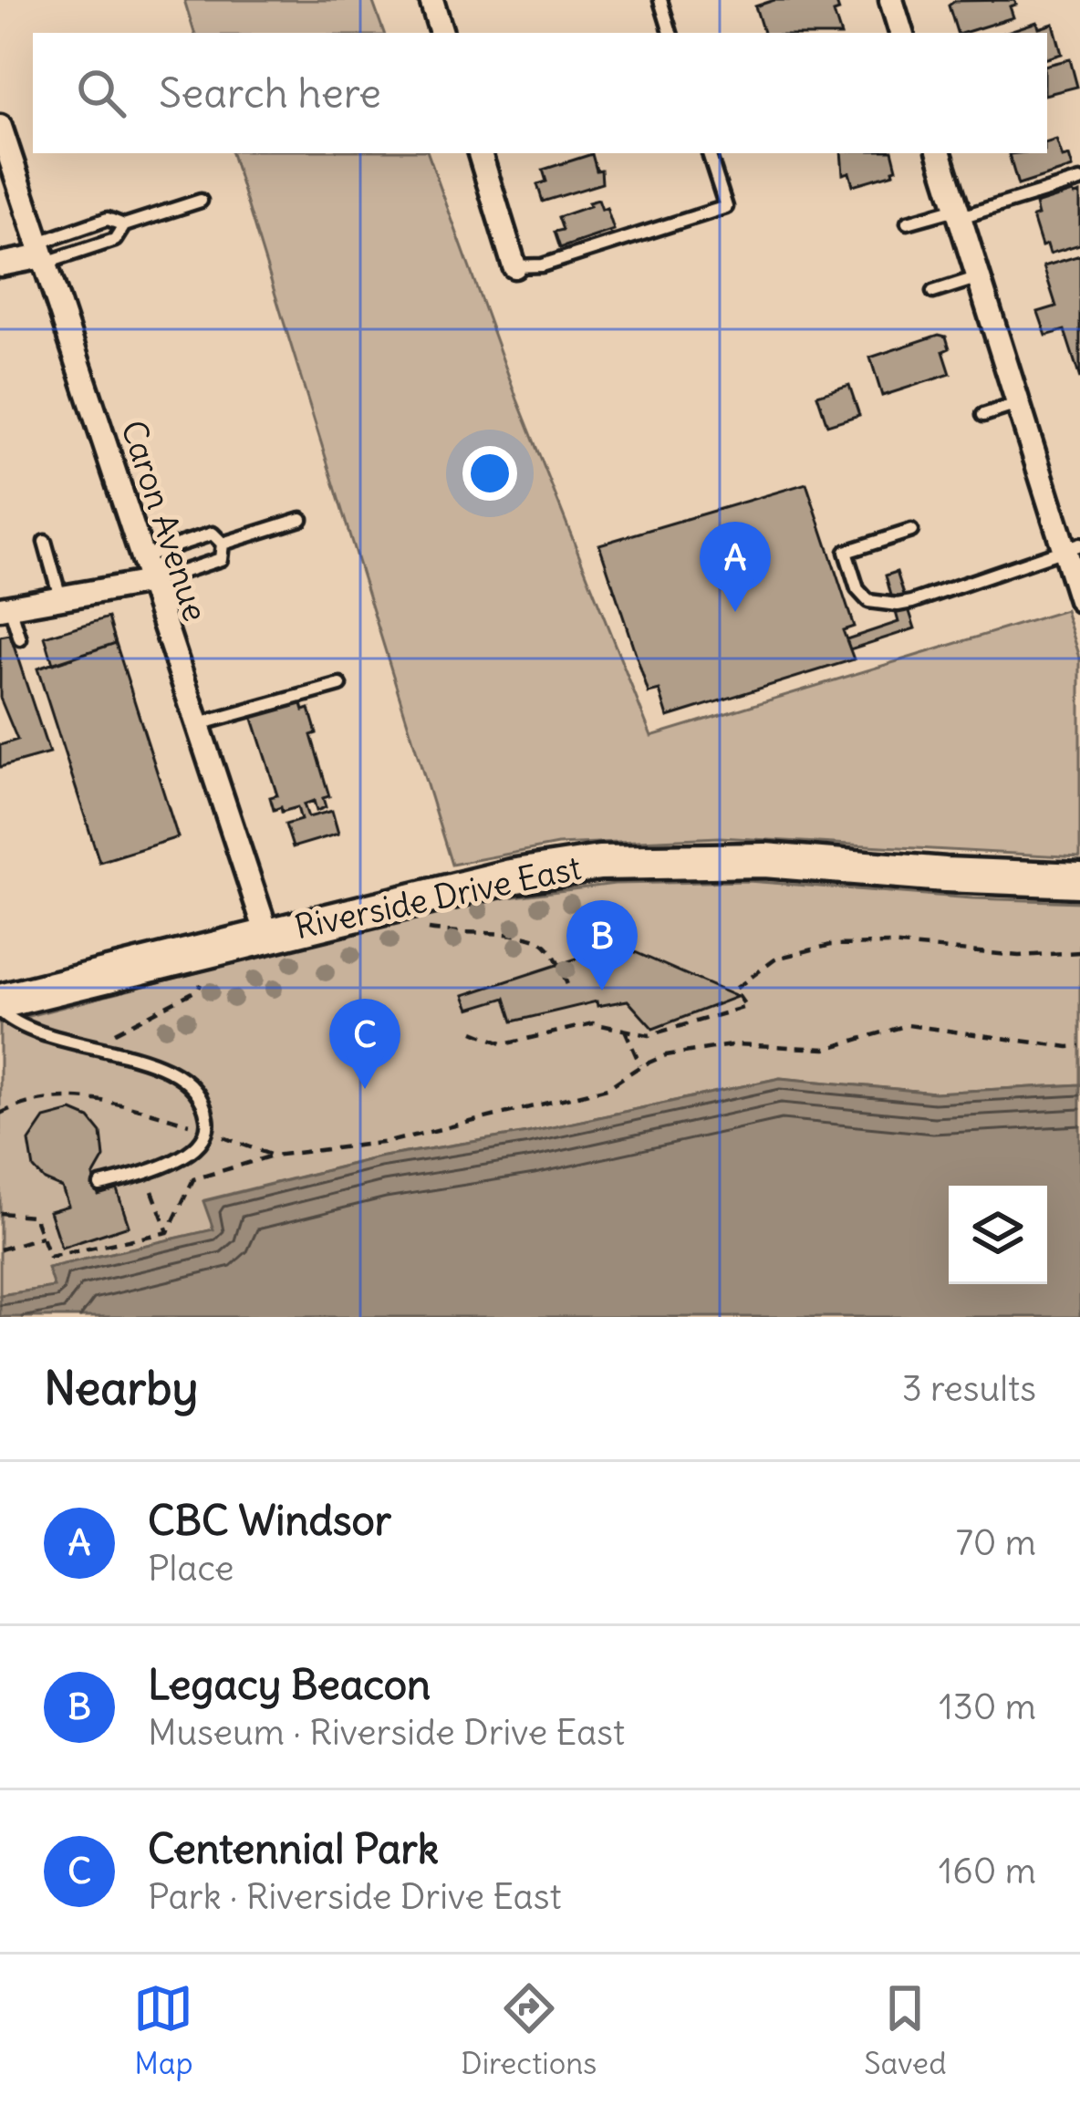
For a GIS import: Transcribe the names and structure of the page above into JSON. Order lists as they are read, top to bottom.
{
  "streets": {
    "main road": ["Riverside Drive East"],
    "street": ["Caron Avenue"]
  },
  "crossings": [
    ["Caron Avenue", "Riverside Drive East"]
  ],
  "page": {
    "search": "Search here",
    "pins": ["A", "B", "C"],
    "heading": ["Nearby", "3 results"],
    "list": [
      {
        "mark": "A",
        "name": "CBC Windsor",
        "note": "Place",
        "value": "70 m"
      },
      {
        "mark": "B",
        "name": "Legacy Beacon",
        "note": "Museum · Riverside Drive East",
        "value": "130 m"
      },
      {
        "mark": "C",
        "name": "Centennial Park",
        "note": "Park · Riverside Drive East",
        "value": "160 m"
      }
    ],
    "nav": ["Map", "Directions", "Saved"]
  }
}
